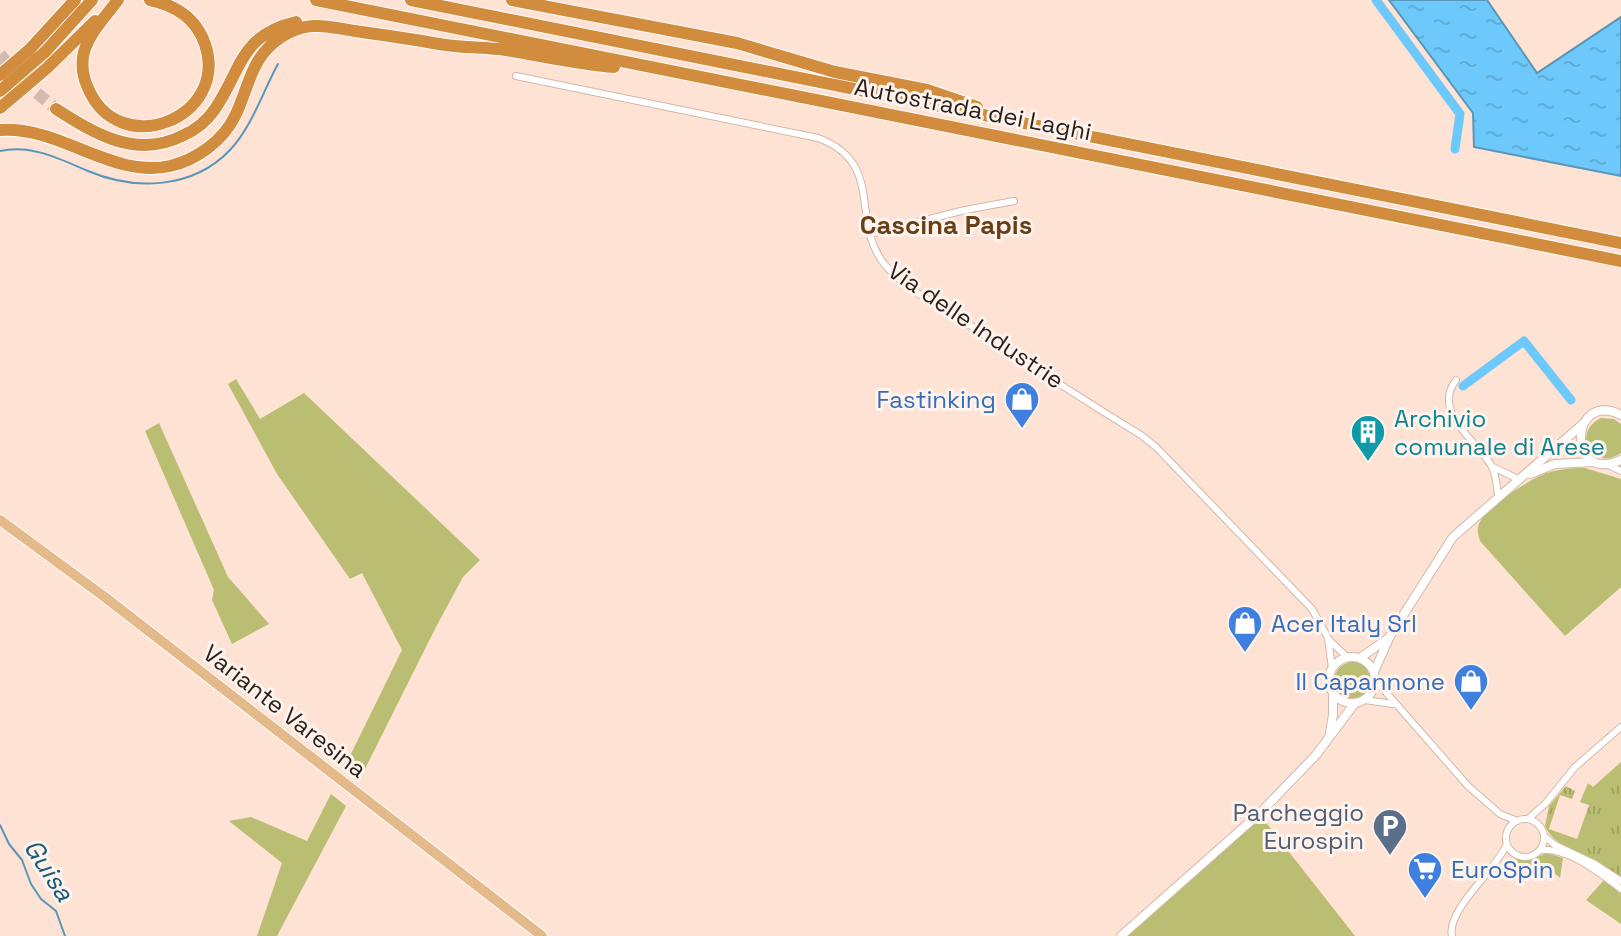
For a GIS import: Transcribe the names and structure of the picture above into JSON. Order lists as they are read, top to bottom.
{
  "streets": {
    "highway": ["Autostrada dei Laghi"],
    "main road": ["Variante Varesina"],
    "street": ["Via delle Industrie"]
  },
  "districts": ["Cascina Papis"],
  "water": ["Guisa"],
  "places": {
    "shop": ["Fastinking", "Acer Italy Srl", "Il Capannone"],
    "building": ["Archivio comunale di Arese"],
    "parking": ["Parcheggio Eurospin"],
    "supermarket": ["EuroSpin"]
  }
}
